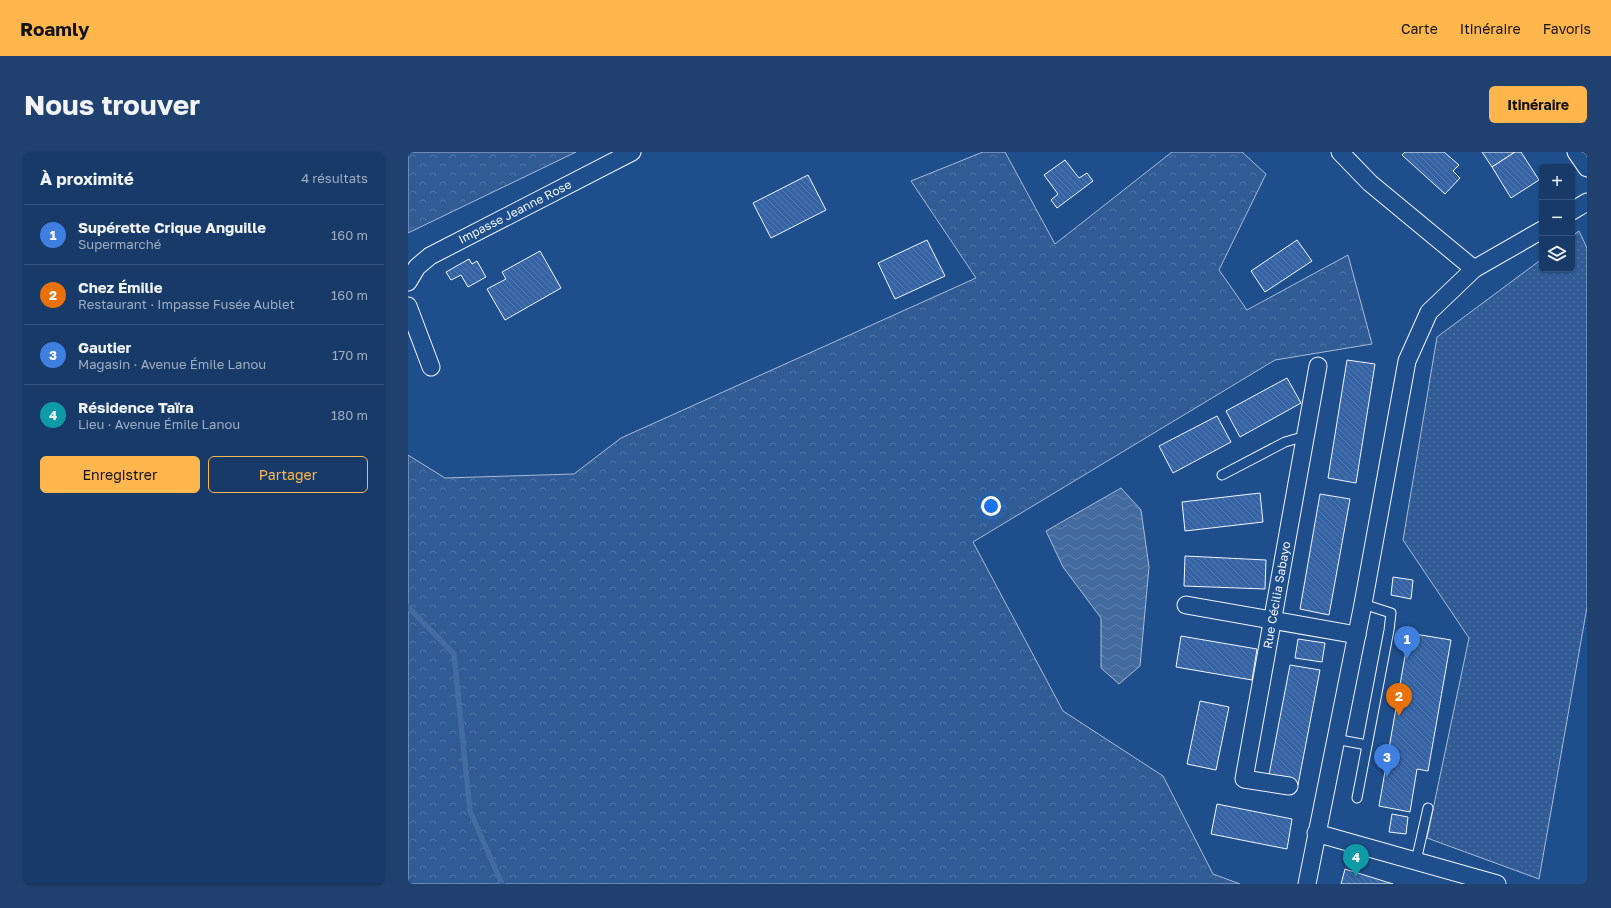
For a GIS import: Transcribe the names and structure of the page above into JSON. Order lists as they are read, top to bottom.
{
  "streets": {
    "street": ["Impasse Jeanne Rose", "Rue Cécilia Sabayo"]
  },
  "page": {
    "header": "Roamly",
    "nav": ["Carte", "Itinéraire", "Favoris"],
    "buttons": [
      "Itinéraire",
      ["Enregistrer", "Partager"]
    ],
    "title": "Nous trouver",
    "heading": ["À proximité", "4 résultats"],
    "map_buttons": ["+", "−"],
    "list": [
      {
        "mark": "1",
        "name": "Supérette Crique Anguille",
        "note": "Supermarché",
        "value": "160 m"
      },
      {
        "mark": "2",
        "name": "Chez Émilie",
        "note": "Restaurant · Impasse Fusée Aublet",
        "value": "160 m"
      },
      {
        "mark": "3",
        "name": "Gautier",
        "note": "Magasin · Avenue Émile Lanou",
        "value": "170 m"
      },
      {
        "mark": "4",
        "name": "Résidence Taïra",
        "note": "Lieu · Avenue Émile Lanou",
        "value": "180 m"
      }
    ],
    "pins": [
      "1",
      "2",
      "3",
      "4"
    ]
  }
}
